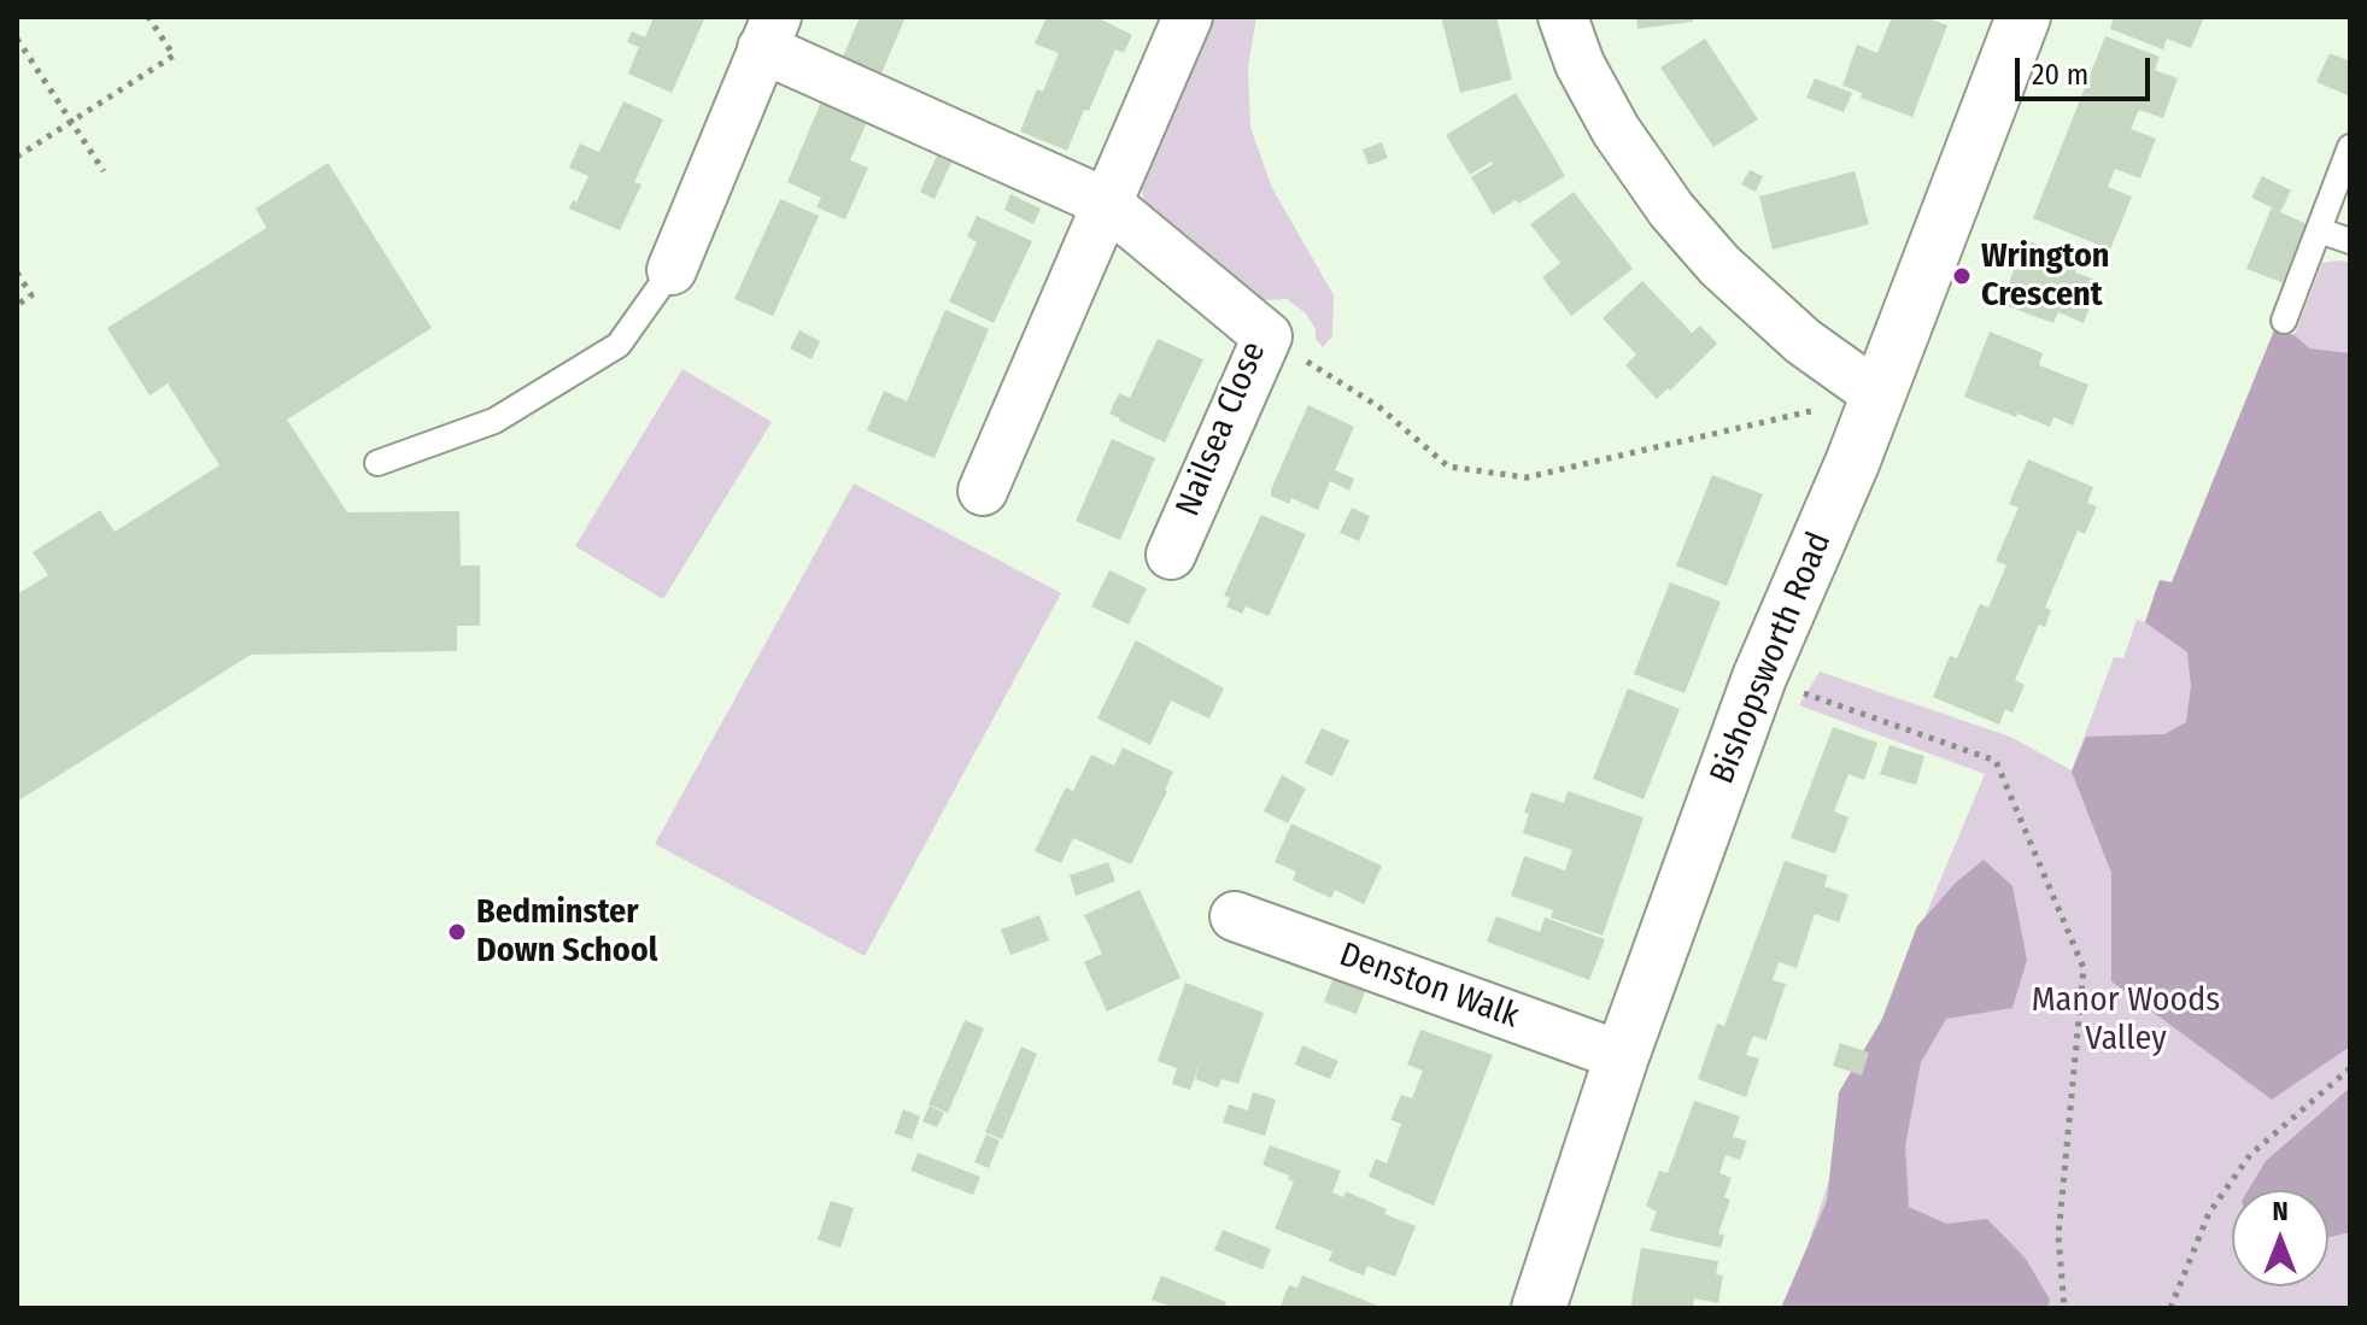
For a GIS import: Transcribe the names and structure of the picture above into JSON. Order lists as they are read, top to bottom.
{
  "streets": {
    "street": ["Nailsea Close", "Bishopsworth Road", "Denston Walk"]
  },
  "crossings": [
    ["Bishopsworth Road", "Denston Walk"]
  ],
  "parks": ["Manor Woods Valley"],
  "places": ["Wrington Crescent", "Bedminster Down School"],
  "scale_bar": "20 m",
  "north": "top"
}
